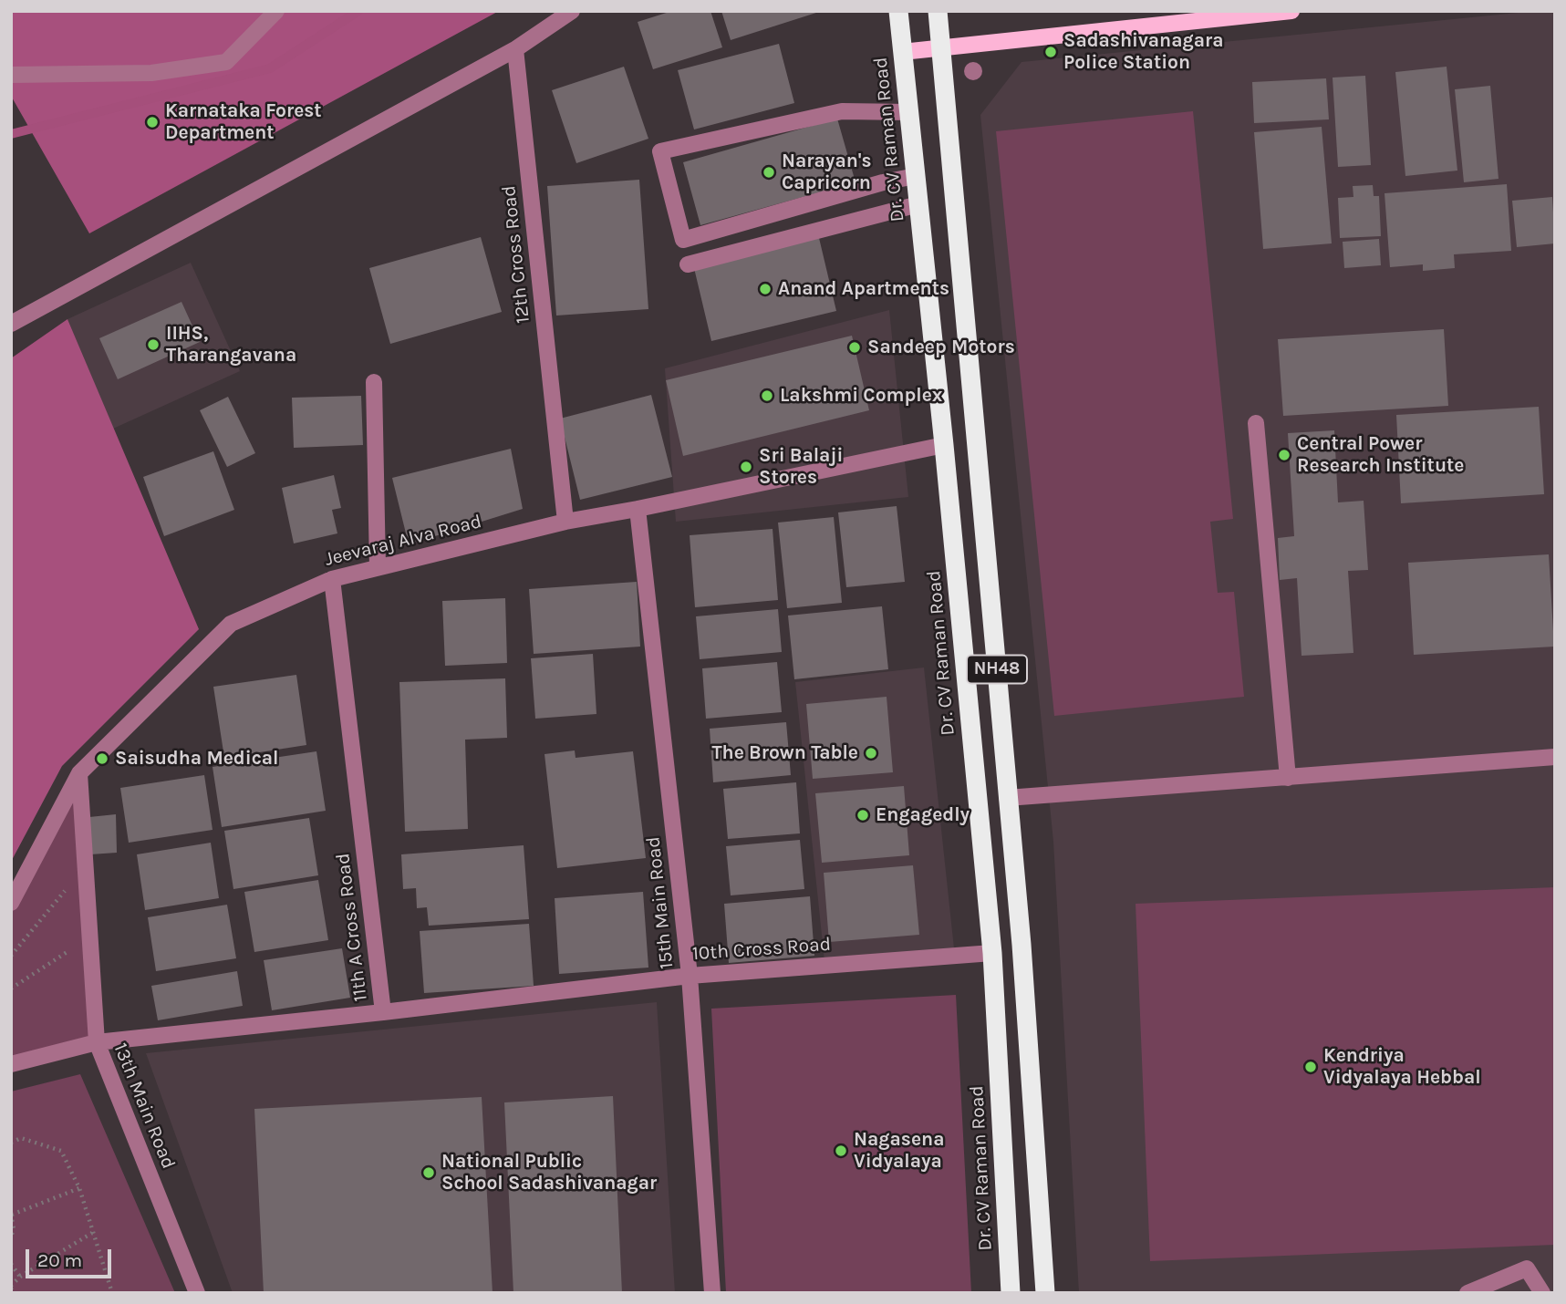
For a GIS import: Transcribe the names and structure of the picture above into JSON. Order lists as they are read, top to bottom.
{
  "streets": {
    "highway": ["Dr. CV Raman Road", "NH48"],
    "street": [
      "12th Cross Road",
      "Jeevaraj Alva Road",
      "15th Main Road",
      "11th A Cross Road",
      "10th Cross Road",
      "13th Main Road"
    ]
  },
  "crossings": [
    ["Dr. CV Raman Road", "Jeevaraj Alva Road"],
    ["Dr. CV Raman Road", "10th Cross Road"],
    ["12th Cross Road", "Jeevaraj Alva Road"],
    ["Jeevaraj Alva Road", "15th Main Road"],
    ["Jeevaraj Alva Road", "11th A Cross Road"],
    ["Jeevaraj Alva Road", "13th Main Road"],
    ["15th Main Road", "10th Cross Road"],
    ["11th A Cross Road", "10th Cross Road"],
    ["11th A Cross Road", "13th Main Road"]
  ],
  "places": [
    "Sadashivanagara Police Station",
    "Karnataka Forest Department",
    "Narayan's Capricorn",
    "Anand Apartments",
    "IIHS, Tharangavana",
    "Sandeep Motors",
    "Lakshmi Complex",
    "Central Power Research Institute",
    "Sri Balaji Stores",
    "The Brown Table",
    "Saisudha Medical",
    "Engagedly",
    "Kendriya Vidyalaya Hebbal",
    "Nagasena Vidyalaya",
    "National Public School Sadashivanagar"
  ],
  "scale_bar": "20 m"
}
